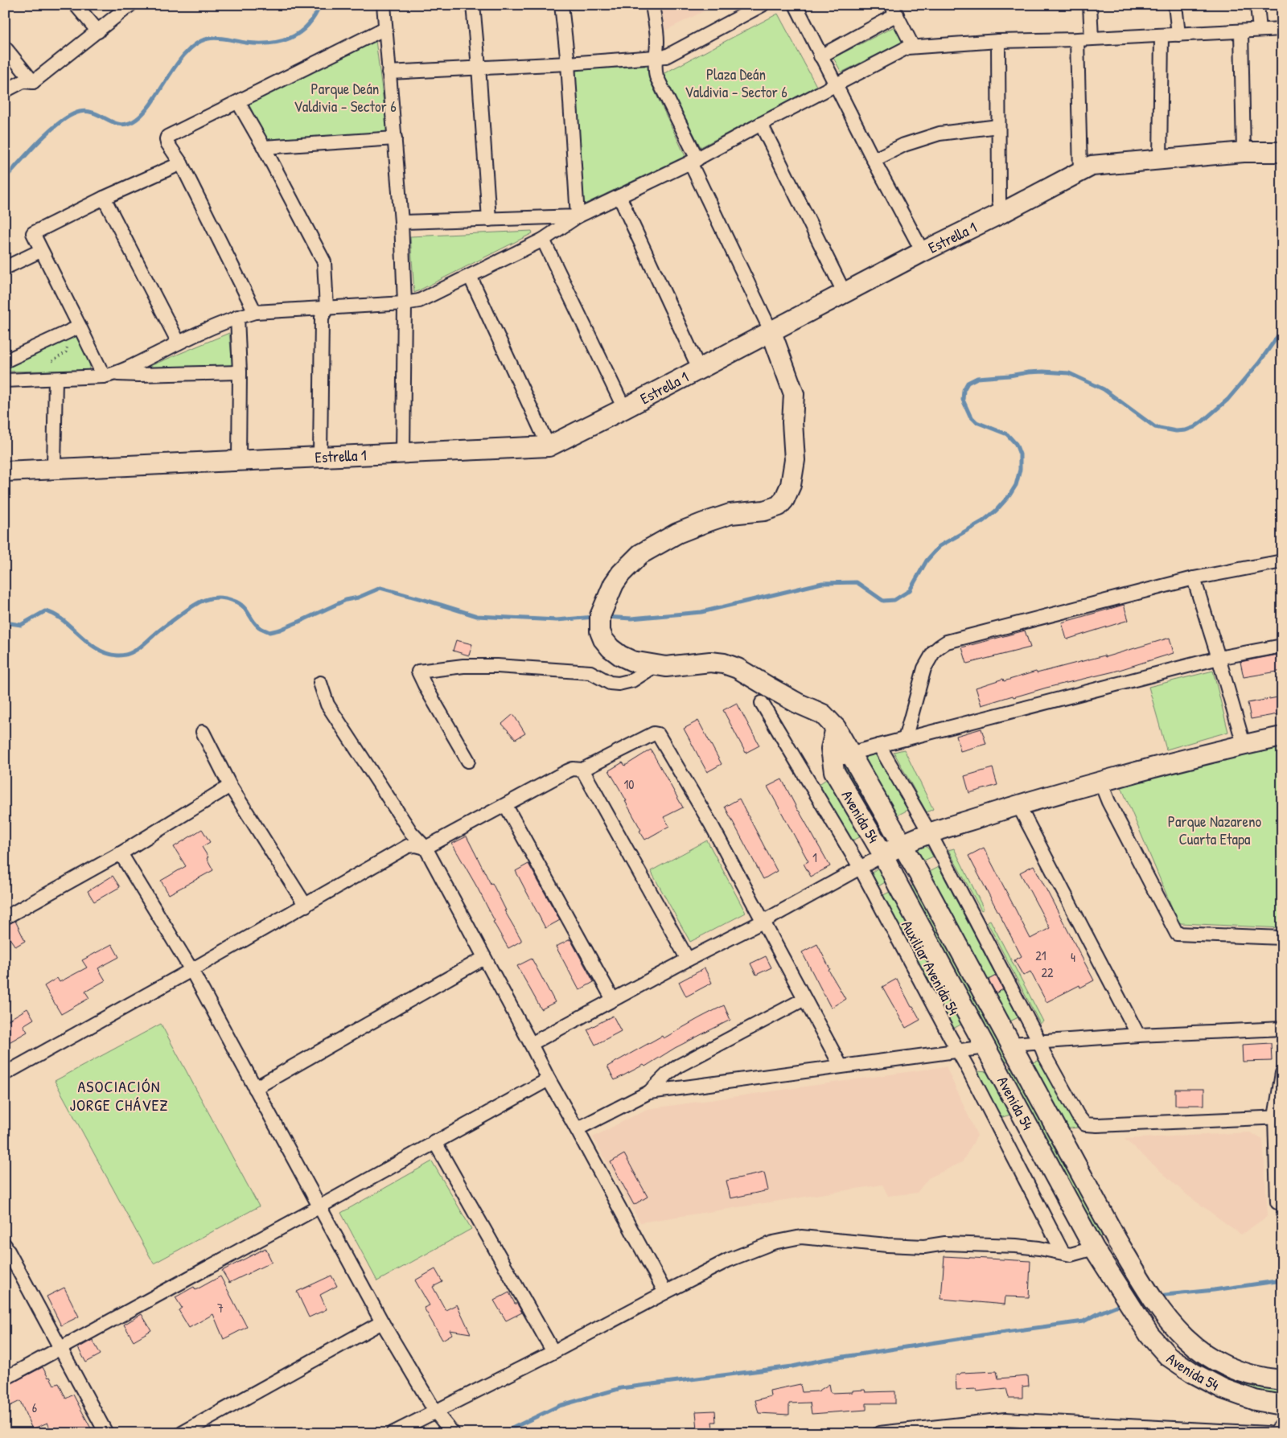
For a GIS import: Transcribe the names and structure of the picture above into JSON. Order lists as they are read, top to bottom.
{
  "streets": {
    "street": ["Estrella 1", "Avenida 54", "Auxiliar Avenida 54"]
  },
  "crossings": [
    ["Estrella 1", "Avenida 54"]
  ],
  "districts": ["ASOCIACIÓN JORGE CHÁVEZ"],
  "parks": ["Plaza Deán Valdivia - Sector 6", "Parque Deán Valdivia - Sector 6", "Parque Nazareno Cuarta Etapa"],
  "house_numbers": [
    "10",
    "1",
    "21",
    "4",
    "22",
    "7",
    "6"
  ]
}
